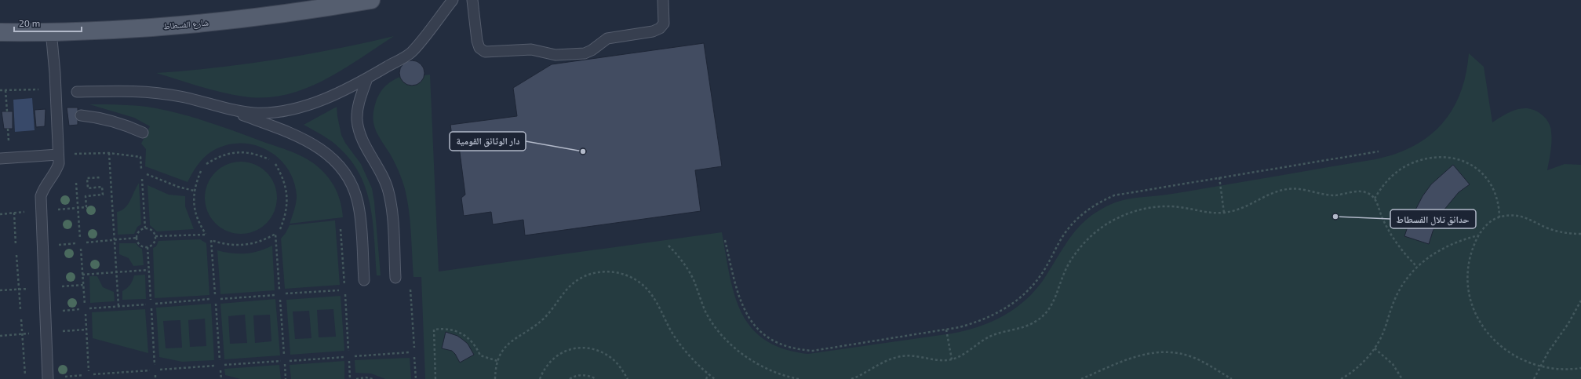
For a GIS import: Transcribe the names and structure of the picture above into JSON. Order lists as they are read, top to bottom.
{
  "streets": {
    "main road": ["شارع الفسطاط"]
  },
  "places": ["دار الوثائق القومية", "حدائق تلال الفسطاط"],
  "scale_bar": "20 m"
}
